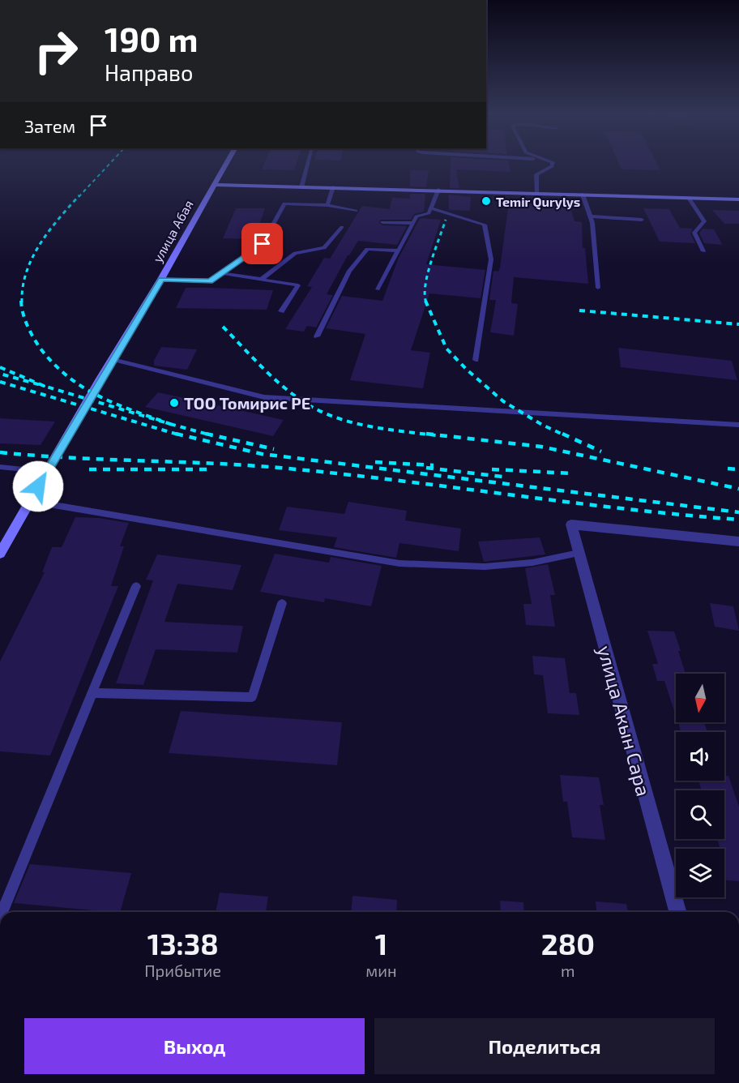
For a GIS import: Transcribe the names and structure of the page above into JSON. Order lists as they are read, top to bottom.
{
  "streets": {
    "street": ["улица Абая", "улица Акын Сара"]
  },
  "places": ["Temir Qurylys", "ТОО Томирис РЕ"],
  "north": "bottom",
  "page": {
    "turn": ["190 m", "Направо"],
    "then": "Затем",
    "eta": [
      "13:38",
      "Прибытие",
      "1",
      "мин",
      "280",
      "m"
    ],
    "buttons": ["Выход", "Поделиться"]
  }
}
